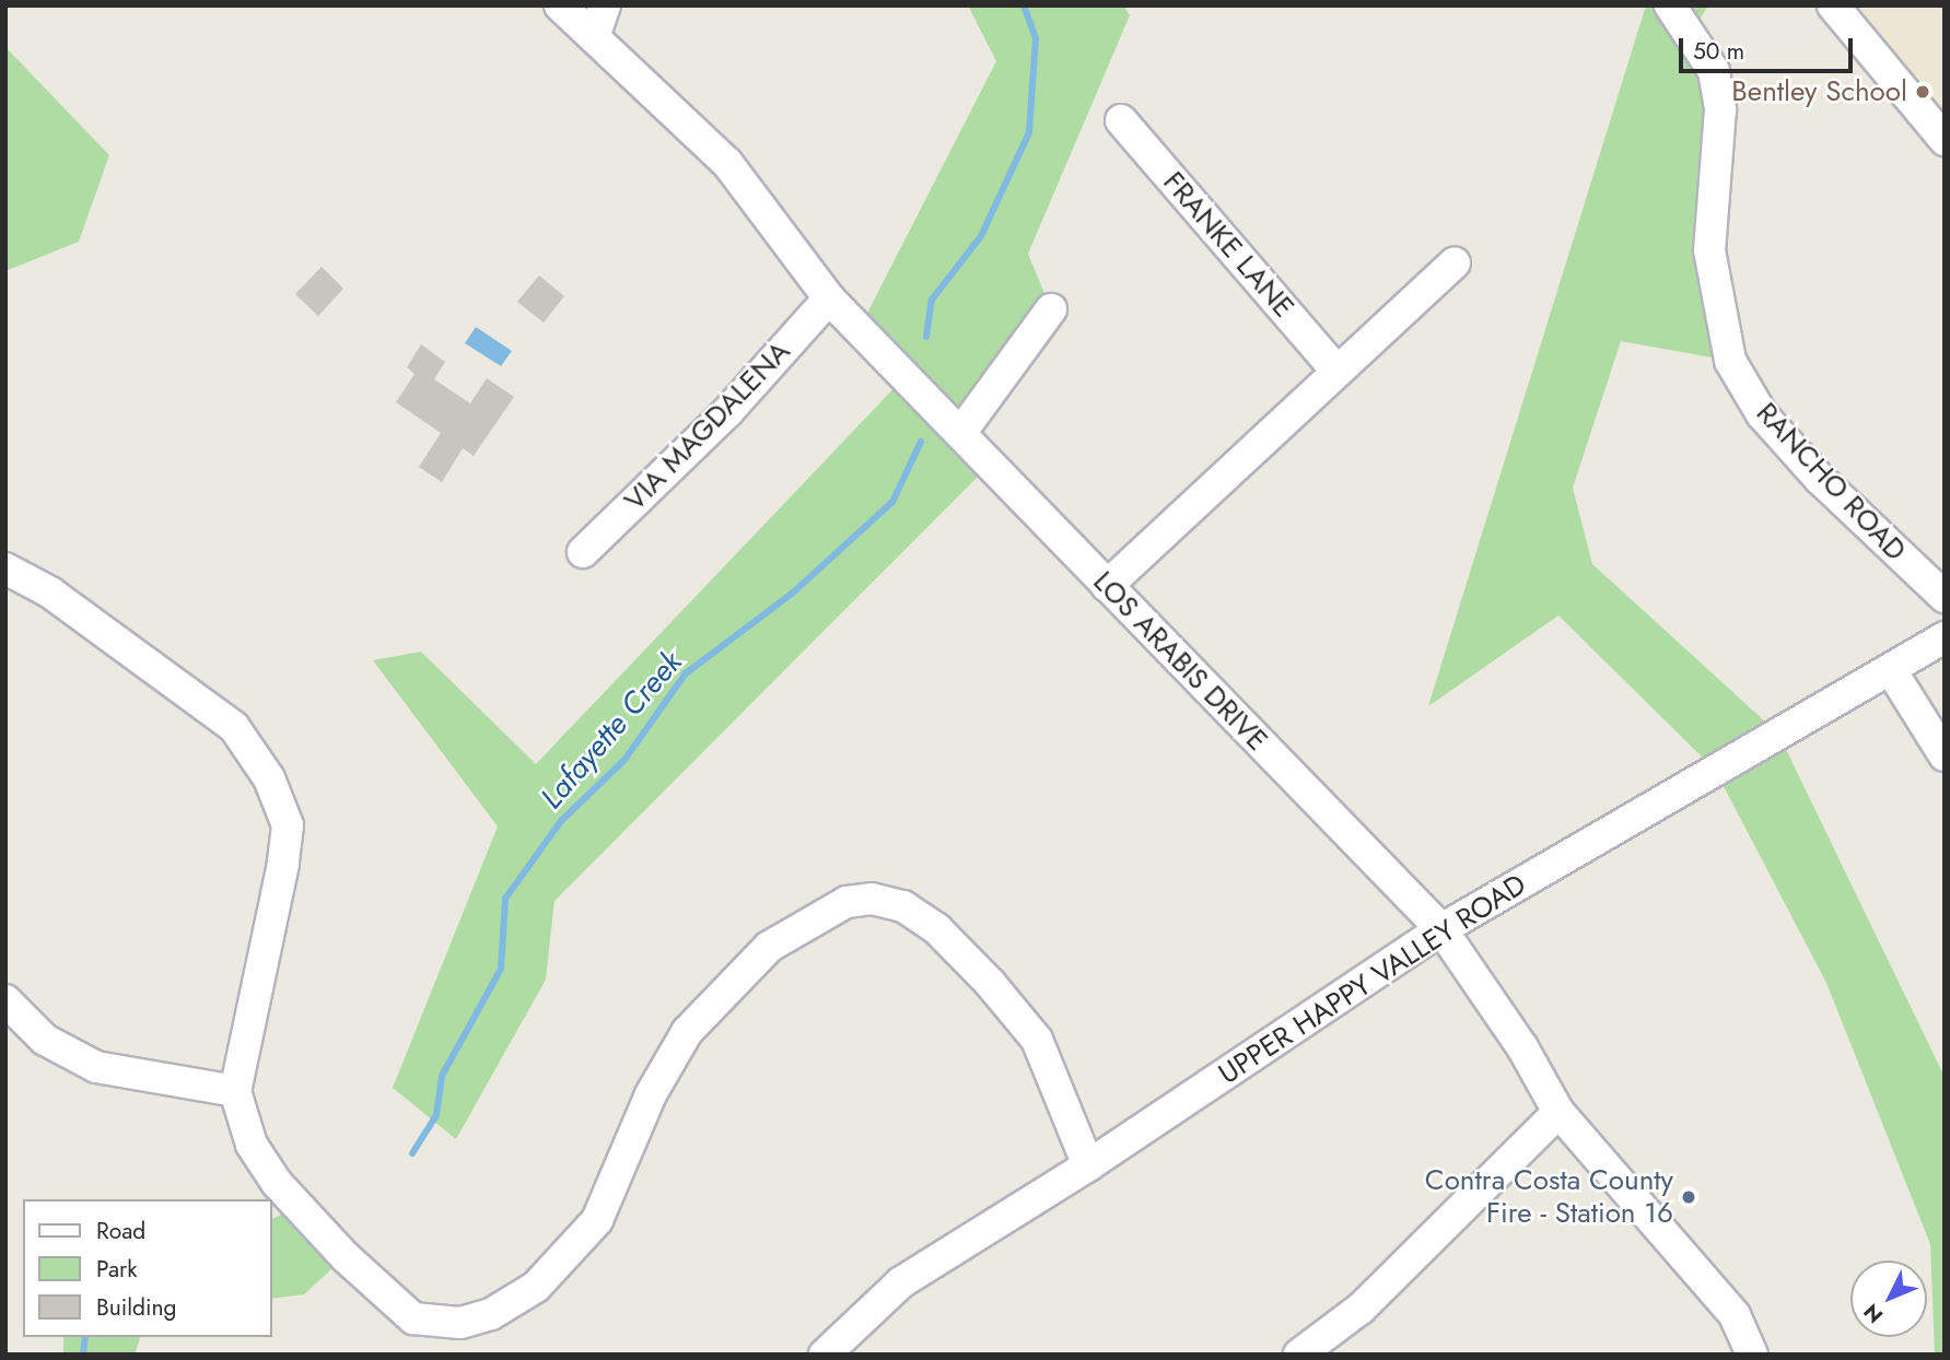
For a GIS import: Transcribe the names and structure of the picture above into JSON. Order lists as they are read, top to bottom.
{
  "streets": {
    "street": [
      "FRANKE LANE",
      "VIA MAGDALENA",
      "RANCHO ROAD",
      "LOS ARABIS DRIVE",
      "UPPER HAPPY VALLEY ROAD"
    ]
  },
  "crossings": [
    ["VIA MAGDALENA", "LOS ARABIS DRIVE"],
    ["LOS ARABIS DRIVE", "UPPER HAPPY VALLEY ROAD"]
  ],
  "water": ["Lafayette Creek"],
  "places": ["Bentley School", "Contra Costa County Fire - Station 16"],
  "legend": ["Road", "Park", "Building"],
  "scale_bar": "50 m",
  "north": "bottom left"
}
